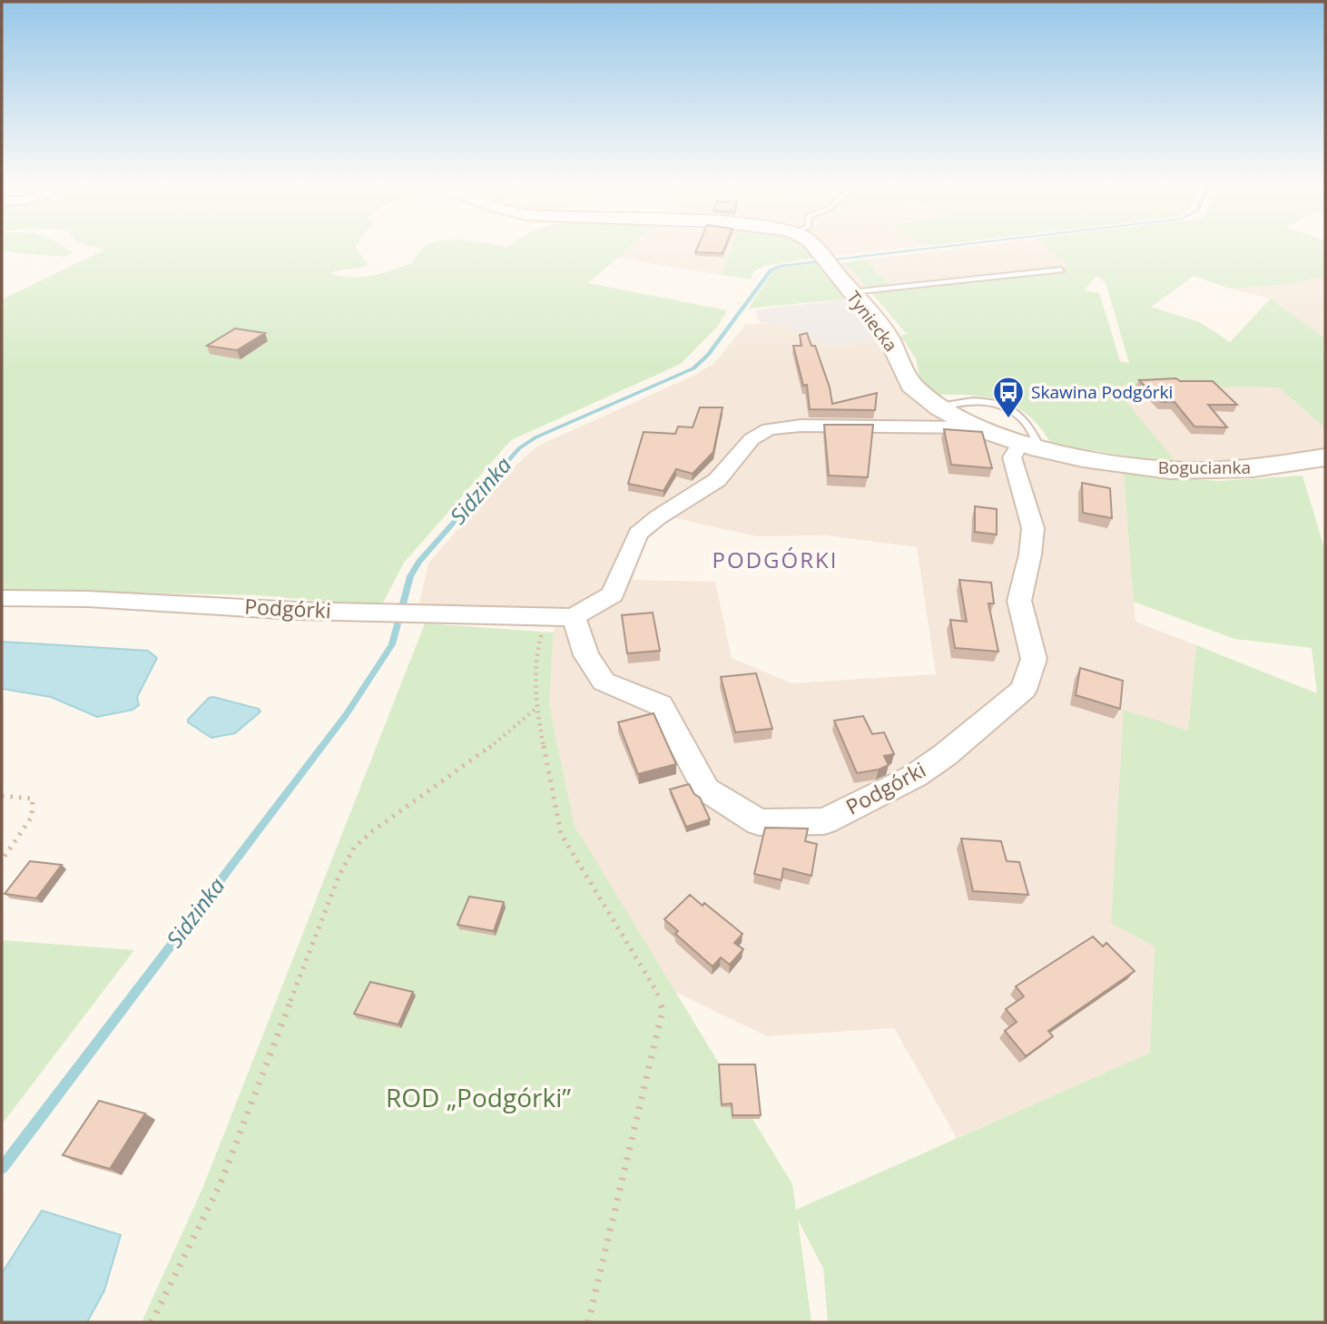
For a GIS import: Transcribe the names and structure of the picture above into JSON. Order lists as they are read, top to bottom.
{
  "streets": {
    "street": ["Tyniecka", "Bogucianka", "Podgórki"]
  },
  "crossings": [
    ["Tyniecka", "Bogucianka"],
    ["Tyniecka", "Podgórki"]
  ],
  "districts": ["PODGÓRKI"],
  "water": ["Sidzinka"],
  "parks": ["ROD „Podgórki”"],
  "places": {
    "bus stop": ["Skawina Podgórki"]
  }
}
